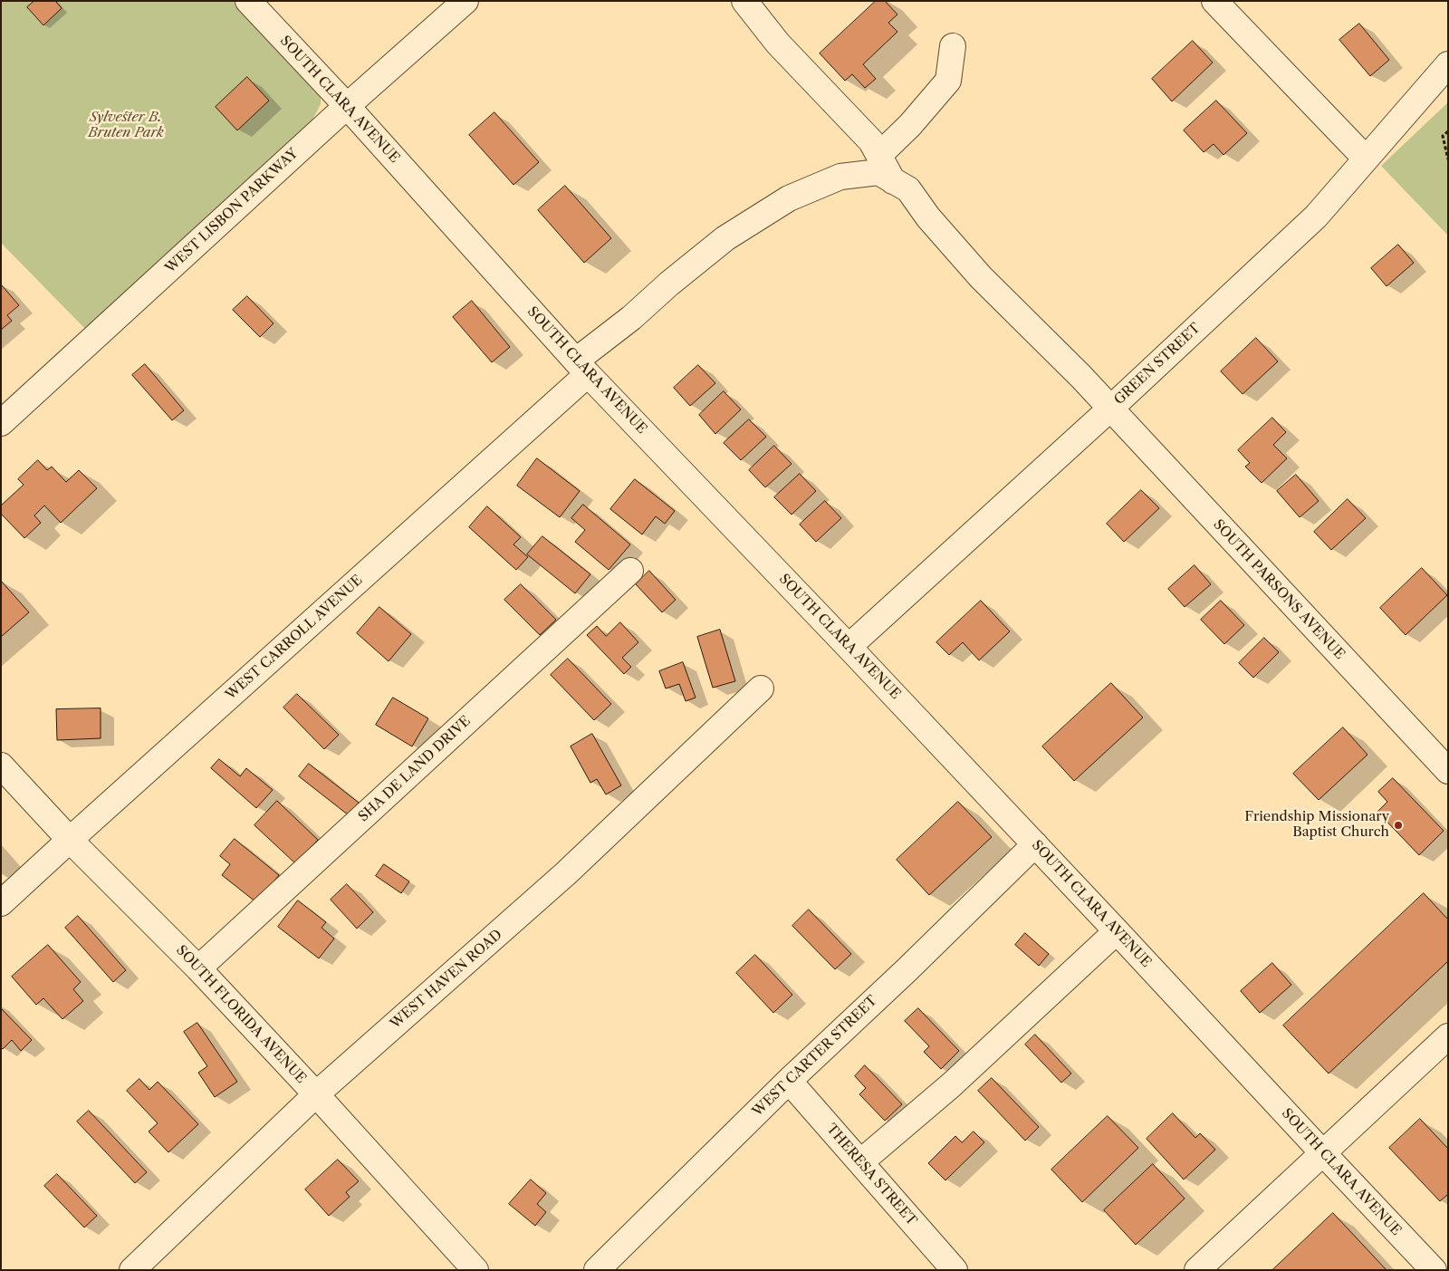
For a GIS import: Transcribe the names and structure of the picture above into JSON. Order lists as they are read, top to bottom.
{
  "streets": {
    "street": [
      "SOUTH CLARA AVENUE",
      "WEST LISBON PARKWAY",
      "GREEN STREET",
      "SOUTH PARSONS AVENUE",
      "WEST CARROLL AVENUE",
      "SHA DE LAND DRIVE",
      "WEST HAVEN ROAD",
      "SOUTH FLORIDA AVENUE",
      "WEST CARTER STREET",
      "THERESA STREET"
    ]
  },
  "crossings": [
    ["SOUTH CLARA AVENUE", "WEST LISBON PARKWAY"],
    ["SOUTH CLARA AVENUE", "GREEN STREET"],
    ["SOUTH CLARA AVENUE", "WEST CARROLL AVENUE"],
    ["SOUTH CLARA AVENUE", "WEST CARTER STREET"],
    ["GREEN STREET", "SOUTH PARSONS AVENUE"],
    ["SOUTH PARSONS AVENUE", "WEST CARROLL AVENUE"],
    ["WEST CARROLL AVENUE", "SOUTH FLORIDA AVENUE"],
    ["SHA DE LAND DRIVE", "SOUTH FLORIDA AVENUE"],
    ["WEST HAVEN ROAD", "SOUTH FLORIDA AVENUE"],
    ["WEST CARTER STREET", "THERESA STREET"]
  ],
  "parks": ["Sylvester B. Bruten Park"],
  "places": ["Friendship Missionary Baptist Church"]
}
